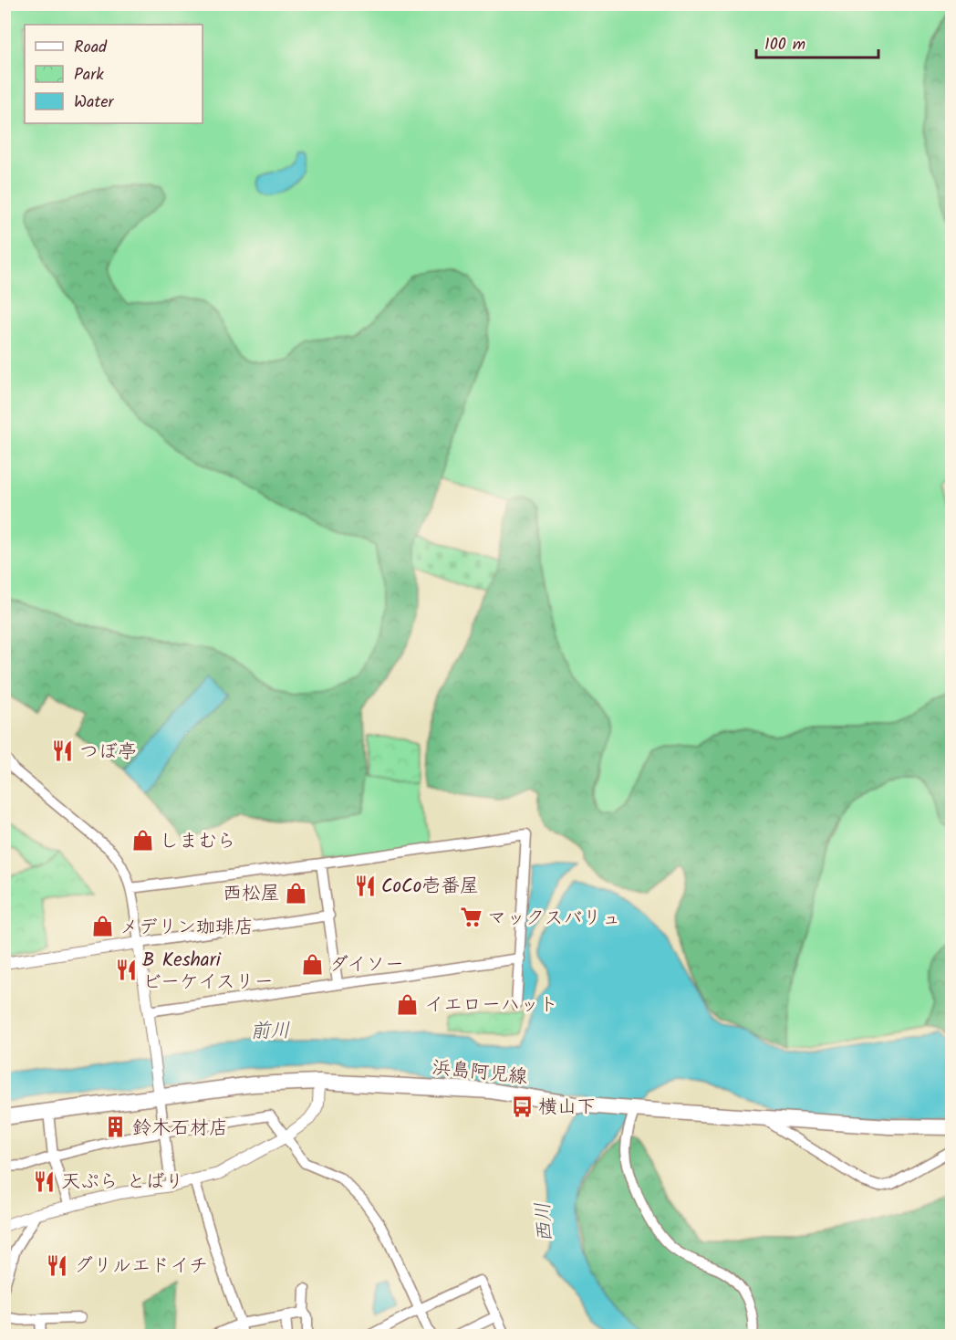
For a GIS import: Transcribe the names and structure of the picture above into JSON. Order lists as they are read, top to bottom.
{
  "streets": {
    "main road": ["浜島阿児線"]
  },
  "water": ["前川", "西川"],
  "places": {
    "restaurant": [
      "つぼ亭",
      "CoCo壱番屋",
      "B Keshari ビーケイスリー",
      "天ぷら とばり",
      "グリルエドイチ"
    ],
    "shop": [
      "しまむら",
      "西松屋",
      "メデリン珈琲店",
      "ダイソー",
      "イエローハット"
    ],
    "supermarket": ["マックスバリュ"],
    "bus stop": ["横山下"],
    "building": ["鈴木石材店"]
  },
  "legend": ["Road", "Park", "Water"],
  "scale_bar": "100 m"
}
